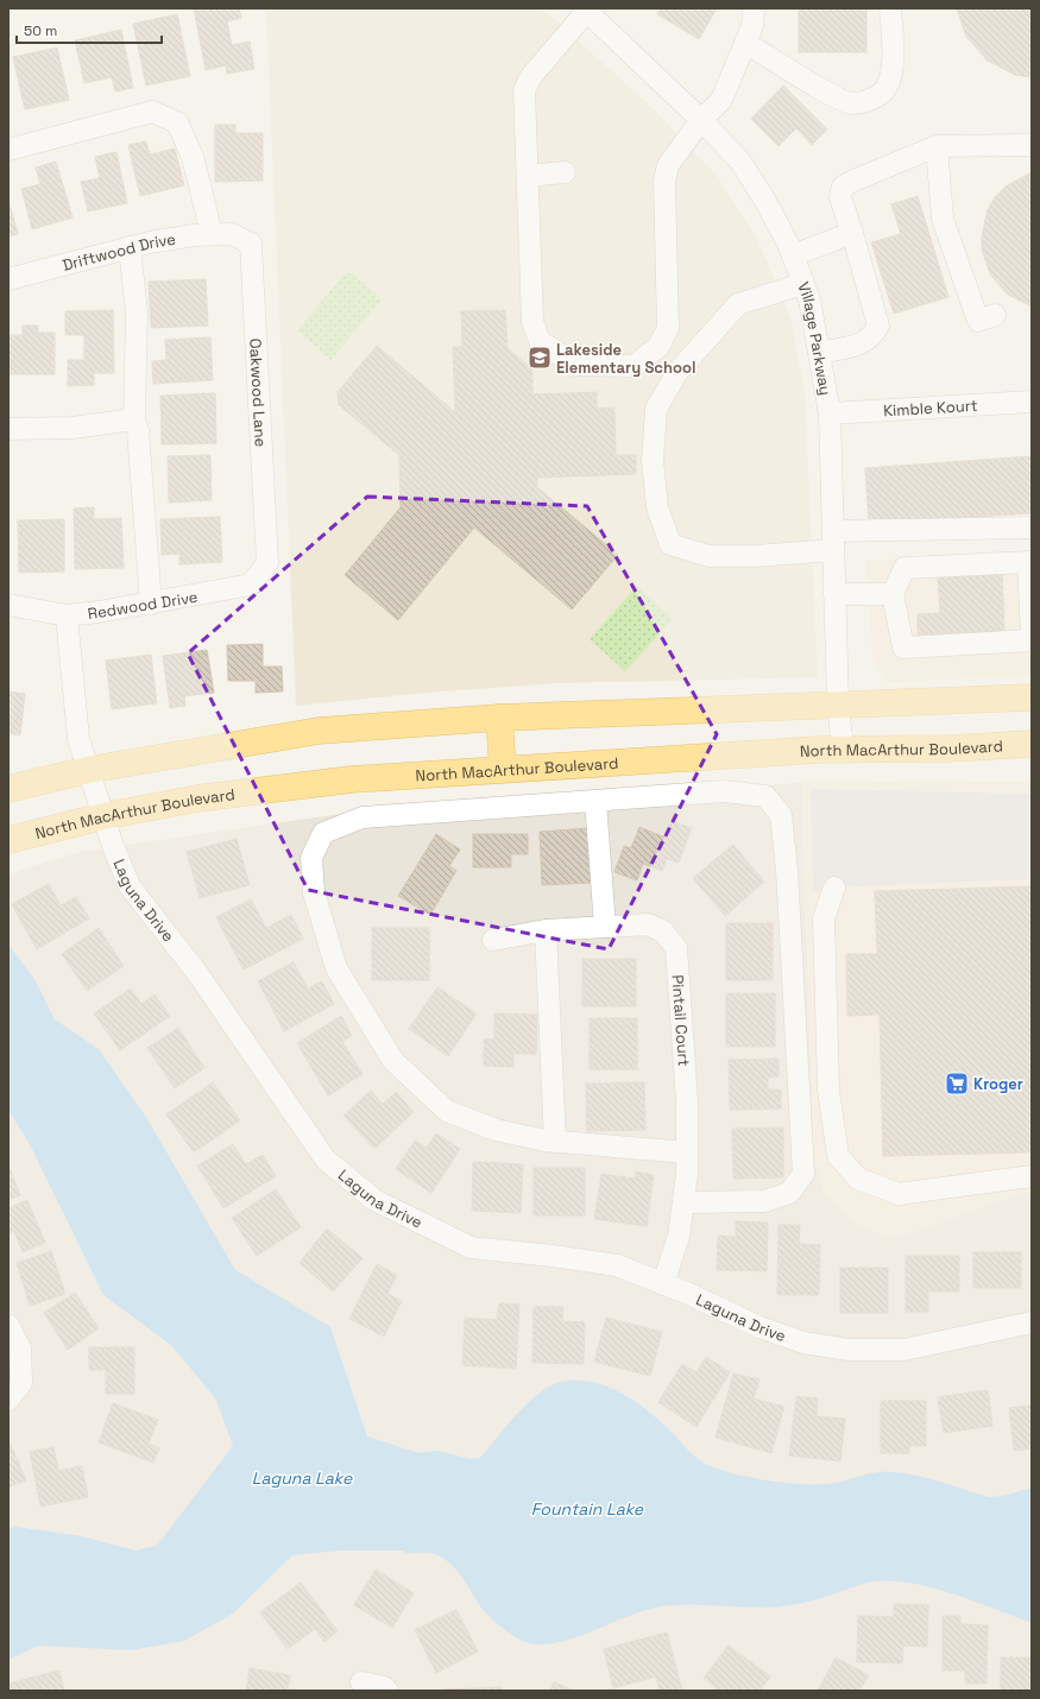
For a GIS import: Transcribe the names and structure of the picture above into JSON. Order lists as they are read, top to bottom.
{
  "streets": {
    "main road": ["North MacArthur Boulevard"],
    "street": [
      "Driftwood Drive",
      "Village Parkway",
      "Oakwood Lane",
      "Kimble Kourt",
      "Redwood Drive",
      "Laguna Drive",
      "Pintail Court"
    ]
  },
  "crossings": [
    ["Driftwood Drive", "Oakwood Lane"],
    ["Village Parkway", "Kimble Kourt"],
    ["Village Parkway", "North MacArthur Boulevard"],
    ["Oakwood Lane", "Redwood Drive"],
    ["Redwood Drive", "Laguna Drive"],
    ["North MacArthur Boulevard", "Laguna Drive"],
    ["Laguna Drive", "Pintail Court"]
  ],
  "water": ["Laguna Lake", "Fountain Lake"],
  "places": {
    "school or university": ["Lakeside Elementary School"],
    "supermarket": ["Kroger"]
  },
  "scale_bar": "50 m"
}
